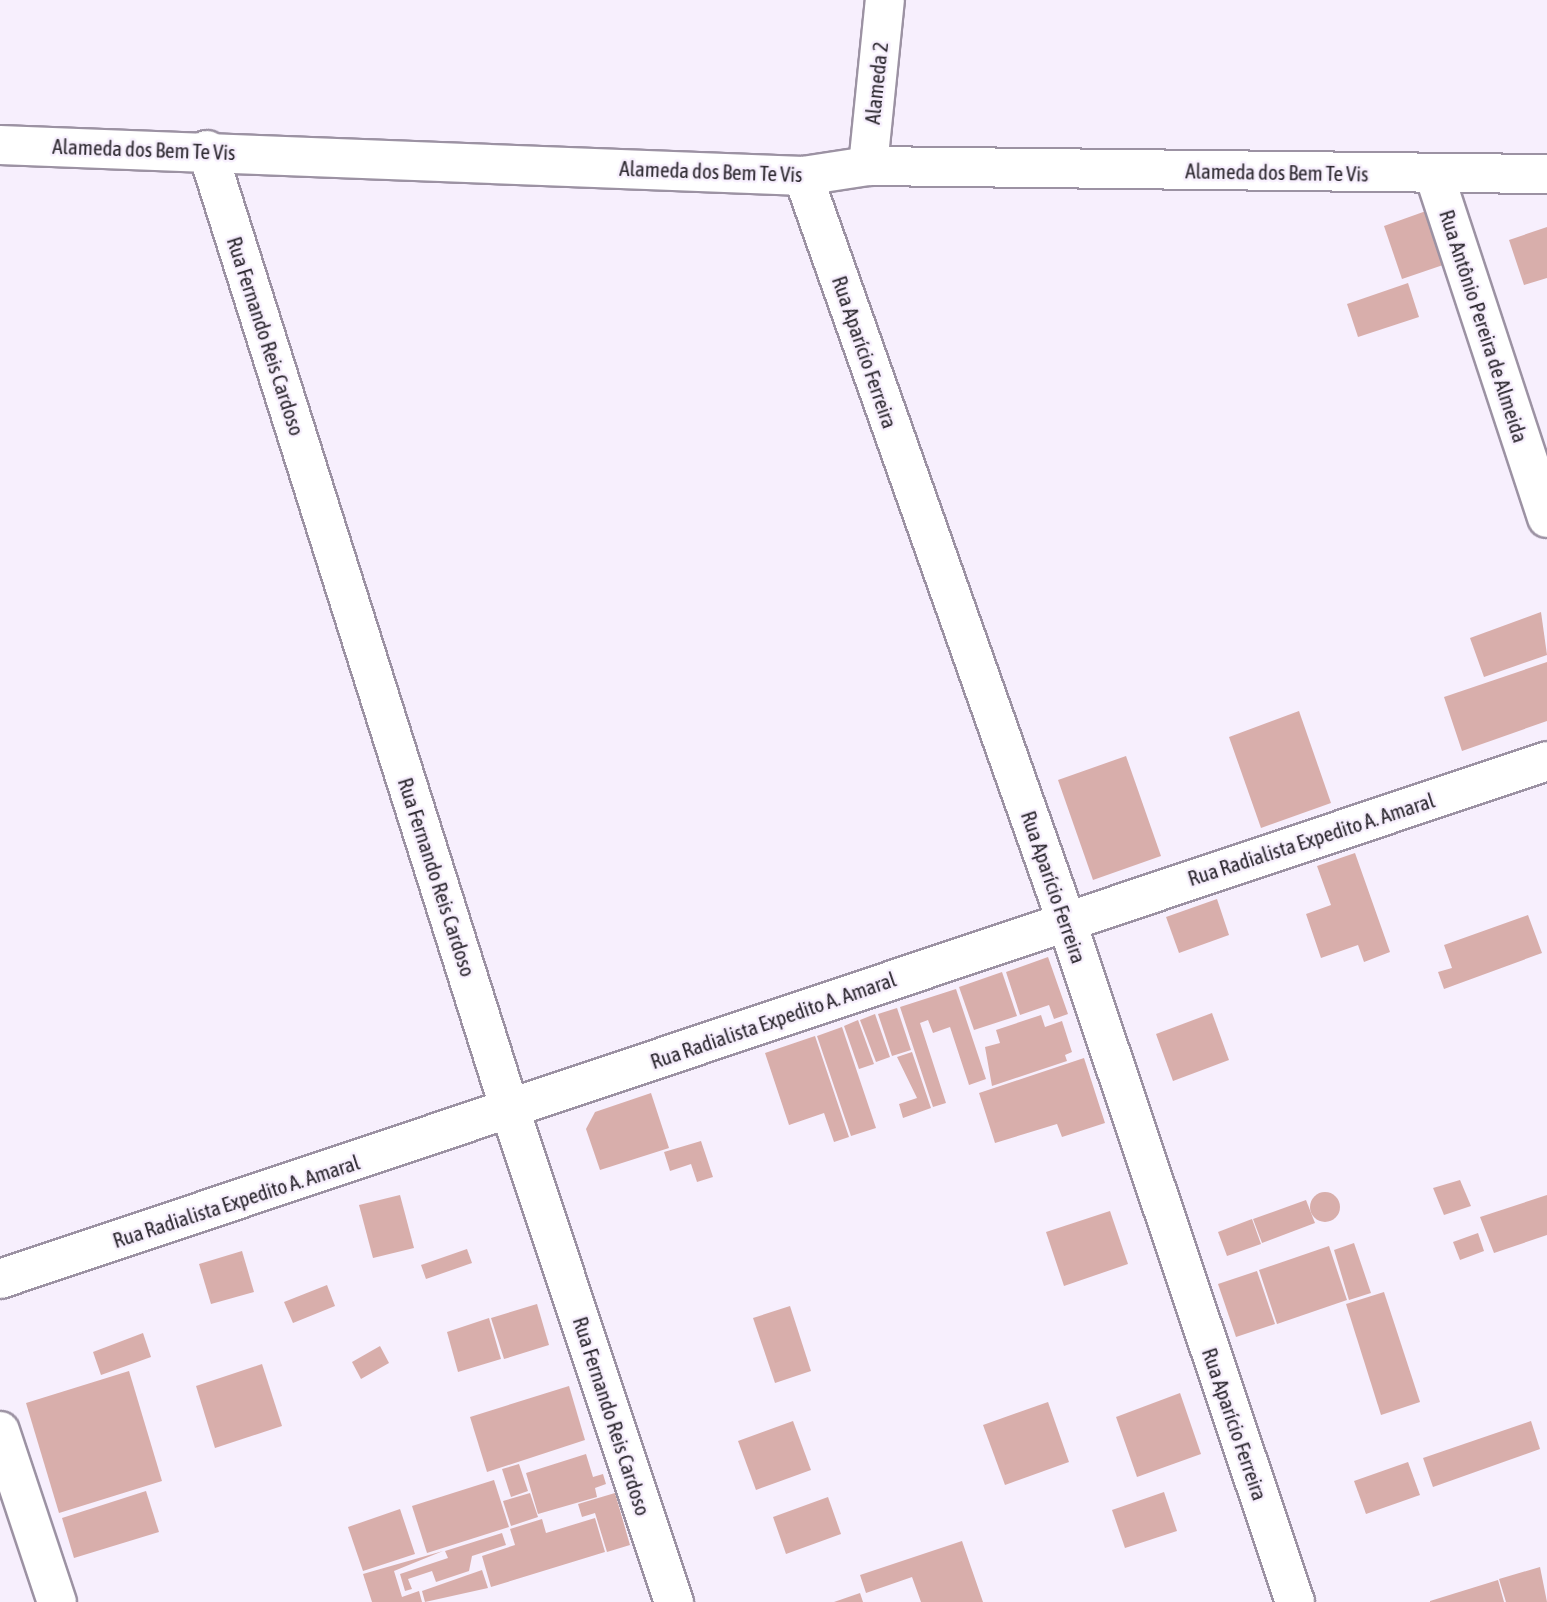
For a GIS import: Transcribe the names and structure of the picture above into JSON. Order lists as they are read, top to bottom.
{
  "streets": {
    "street": [
      "Alameda 2",
      "Alameda dos Bem Te Vis",
      "Rua Antônio Pereira de Almeida",
      "Rua Fernando Reis Cardoso",
      "Rua Aparício Ferreira",
      "Rua Radialista Expedito A. Amaral"
    ]
  },
  "crossings": [
    ["Alameda 2", "Alameda dos Bem Te Vis"],
    ["Alameda dos Bem Te Vis", "Rua Antônio Pereira de Almeida"],
    ["Alameda dos Bem Te Vis", "Rua Fernando Reis Cardoso"],
    ["Alameda dos Bem Te Vis", "Rua Aparício Ferreira"],
    ["Rua Fernando Reis Cardoso", "Rua Radialista Expedito A. Amaral"],
    ["Rua Aparício Ferreira", "Rua Radialista Expedito A. Amaral"]
  ]
}
